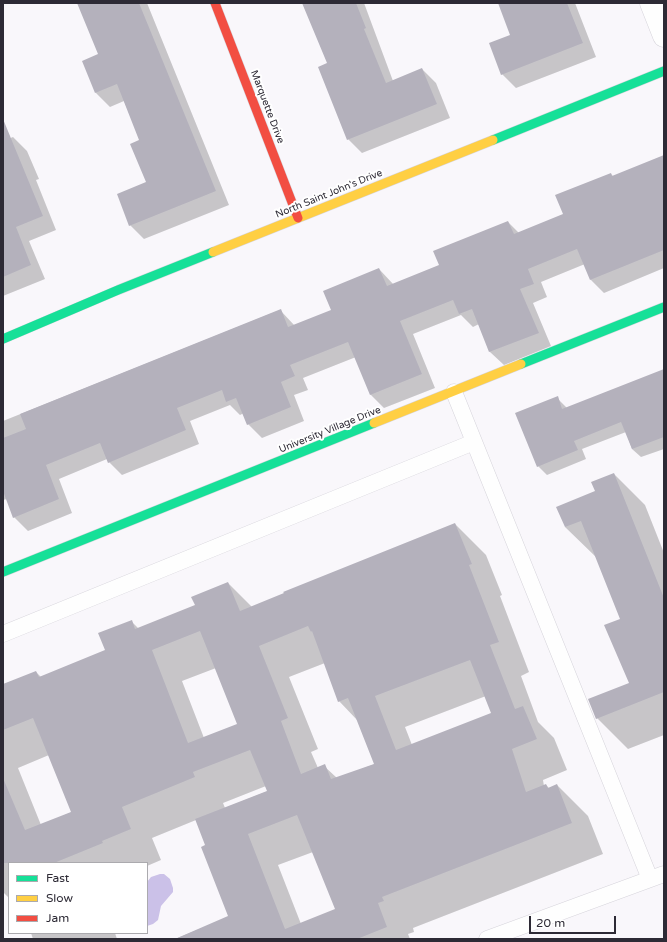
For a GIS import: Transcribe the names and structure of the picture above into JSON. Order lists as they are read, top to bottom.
{
  "streets": {
    "street": ["Marquette Drive", "North Saint John's Drive", "University Village Drive"]
  },
  "crossings": [
    ["Marquette Drive", "North Saint John's Drive"]
  ],
  "legend": ["Fast", "Slow", "Jam"],
  "scale_bar": "20 m"
}
